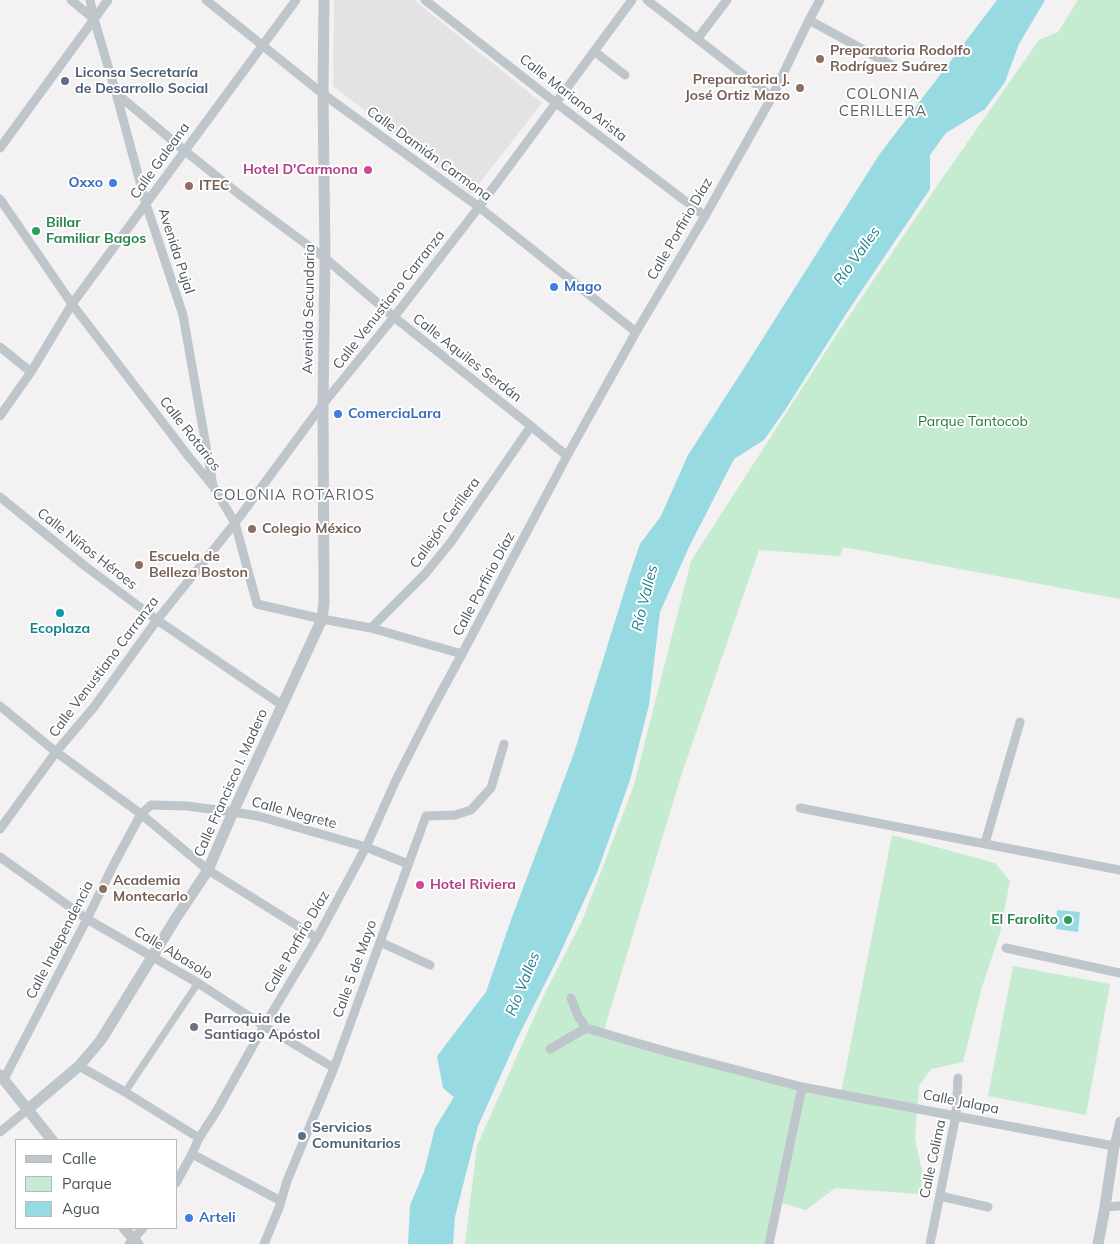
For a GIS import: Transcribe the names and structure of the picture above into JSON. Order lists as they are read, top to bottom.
{
  "streets": {
    "street": [
      "Calle Mariano Arista",
      "Calle Damián Carmona",
      "Calle Galeana",
      "Calle Porfirio Díaz",
      "Avenida Pujal",
      "Calle Venustiano Carranza",
      "Avenida Secundaria",
      "Calle Aquiles Serdán",
      "Calle Rotarios",
      "Callejón Cerillera",
      "Calle Niños Héroes",
      "Calle Francisco I. Madero",
      "Calle Negrete",
      "Calle Independencia",
      "Calle Abasolo",
      "Calle 5 de Mayo",
      "Calle Jalapa",
      "Calle Colima"
    ]
  },
  "crossings": [
    ["Calle Mariano Arista", "Calle Porfirio Díaz"],
    ["Calle Mariano Arista", "Calle Venustiano Carranza"],
    ["Calle Damián Carmona", "Calle Galeana"],
    ["Calle Damián Carmona", "Calle Porfirio Díaz"],
    ["Calle Damián Carmona", "Calle Venustiano Carranza"],
    ["Calle Damián Carmona", "Avenida Secundaria"],
    ["Calle Galeana", "Avenida Pujal"],
    ["Calle Galeana", "Calle Aquiles Serdán"],
    ["Calle Galeana", "Calle Rotarios"],
    ["Calle Porfirio Díaz", "Calle Aquiles Serdán"],
    ["Calle Porfirio Díaz", "Calle Rotarios"],
    ["Calle Porfirio Díaz", "Calle Negrete"],
    ["Calle Porfirio Díaz", "Calle Abasolo"],
    ["Avenida Pujal", "Calle Aquiles Serdán"],
    ["Avenida Pujal", "Calle Rotarios"],
    ["Calle Venustiano Carranza", "Avenida Secundaria"],
    ["Calle Venustiano Carranza", "Calle Aquiles Serdán"],
    ["Calle Venustiano Carranza", "Calle Rotarios"],
    ["Calle Venustiano Carranza", "Calle Niños Héroes"],
    ["Avenida Secundaria", "Calle Aquiles Serdán"],
    ["Avenida Secundaria", "Calle Rotarios"],
    ["Avenida Secundaria", "Calle Francisco I. Madero"],
    ["Calle Aquiles Serdán", "Callejón Cerillera"],
    ["Calle Rotarios", "Callejón Cerillera"],
    ["Calle Rotarios", "Calle Francisco I. Madero"],
    ["Calle Niños Héroes", "Calle Francisco I. Madero"],
    ["Calle Francisco I. Madero", "Calle Negrete"],
    ["Calle Francisco I. Madero", "Calle Abasolo"],
    ["Calle Negrete", "Calle Independencia"],
    ["Calle Negrete", "Calle 5 de Mayo"],
    ["Calle Independencia", "Calle Abasolo"],
    ["Calle Abasolo", "Calle 5 de Mayo"],
    ["Calle Jalapa", "Calle Colima"]
  ],
  "districts": ["COLONIA CERILLERA", "COLONIA ROTARIOS"],
  "water": ["Río Valles"],
  "parks": ["Parque Tantocob"],
  "places": [
    "Preparatoria Rodolfo Rodríguez Suárez",
    "Liconsa Secretaría de Desarrollo Social",
    "Preparatoria J. José Ortiz Mazo",
    "Hotel D'Carmona",
    "Oxxo",
    "ITEC",
    "Billar Familiar Bagos",
    "Mago",
    "ComerciaLara",
    "Colegio México",
    "Escuela de Belleza Boston",
    "Ecoplaza",
    "Hotel Riviera",
    "Academia Montecarlo",
    "El Farolito",
    "Parroquia de Santiago Apóstol",
    "Servicios Comunitarios",
    "Arteli"
  ],
  "legend": ["Calle", "Parque", "Agua"]
}
